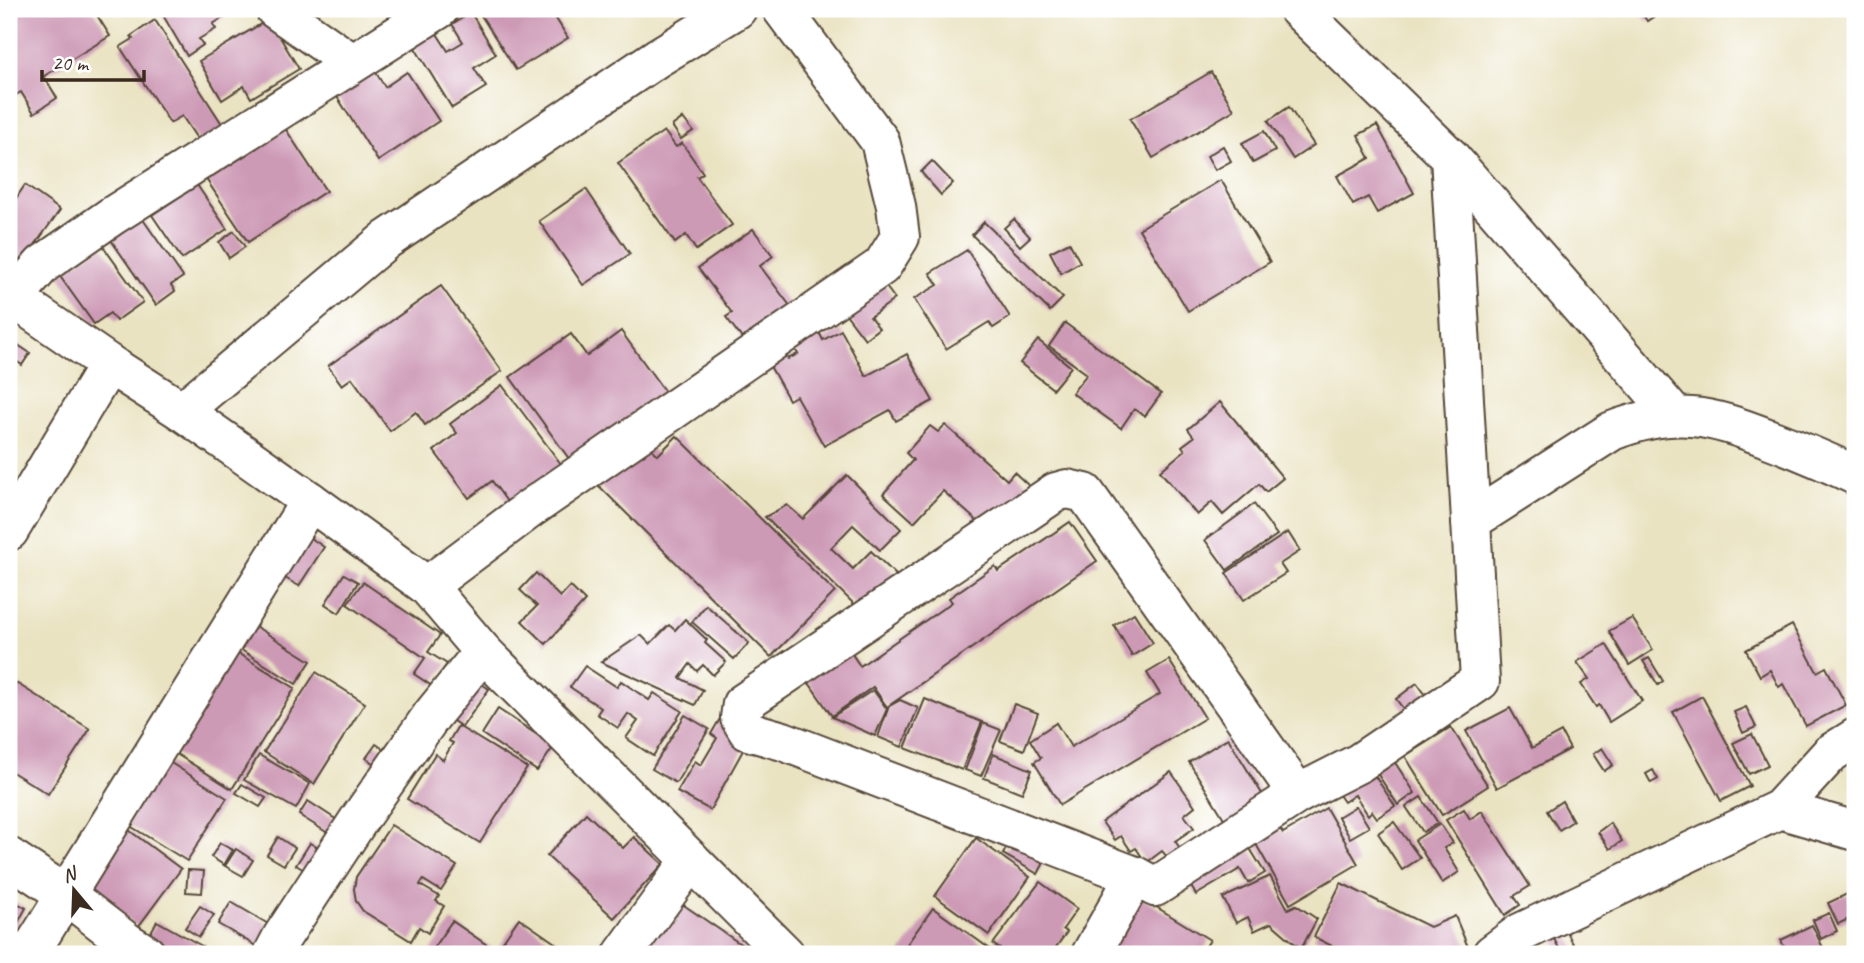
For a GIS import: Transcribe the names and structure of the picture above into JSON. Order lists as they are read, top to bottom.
{
  "scale_bar": "20 m",
  "north": "top"
}
